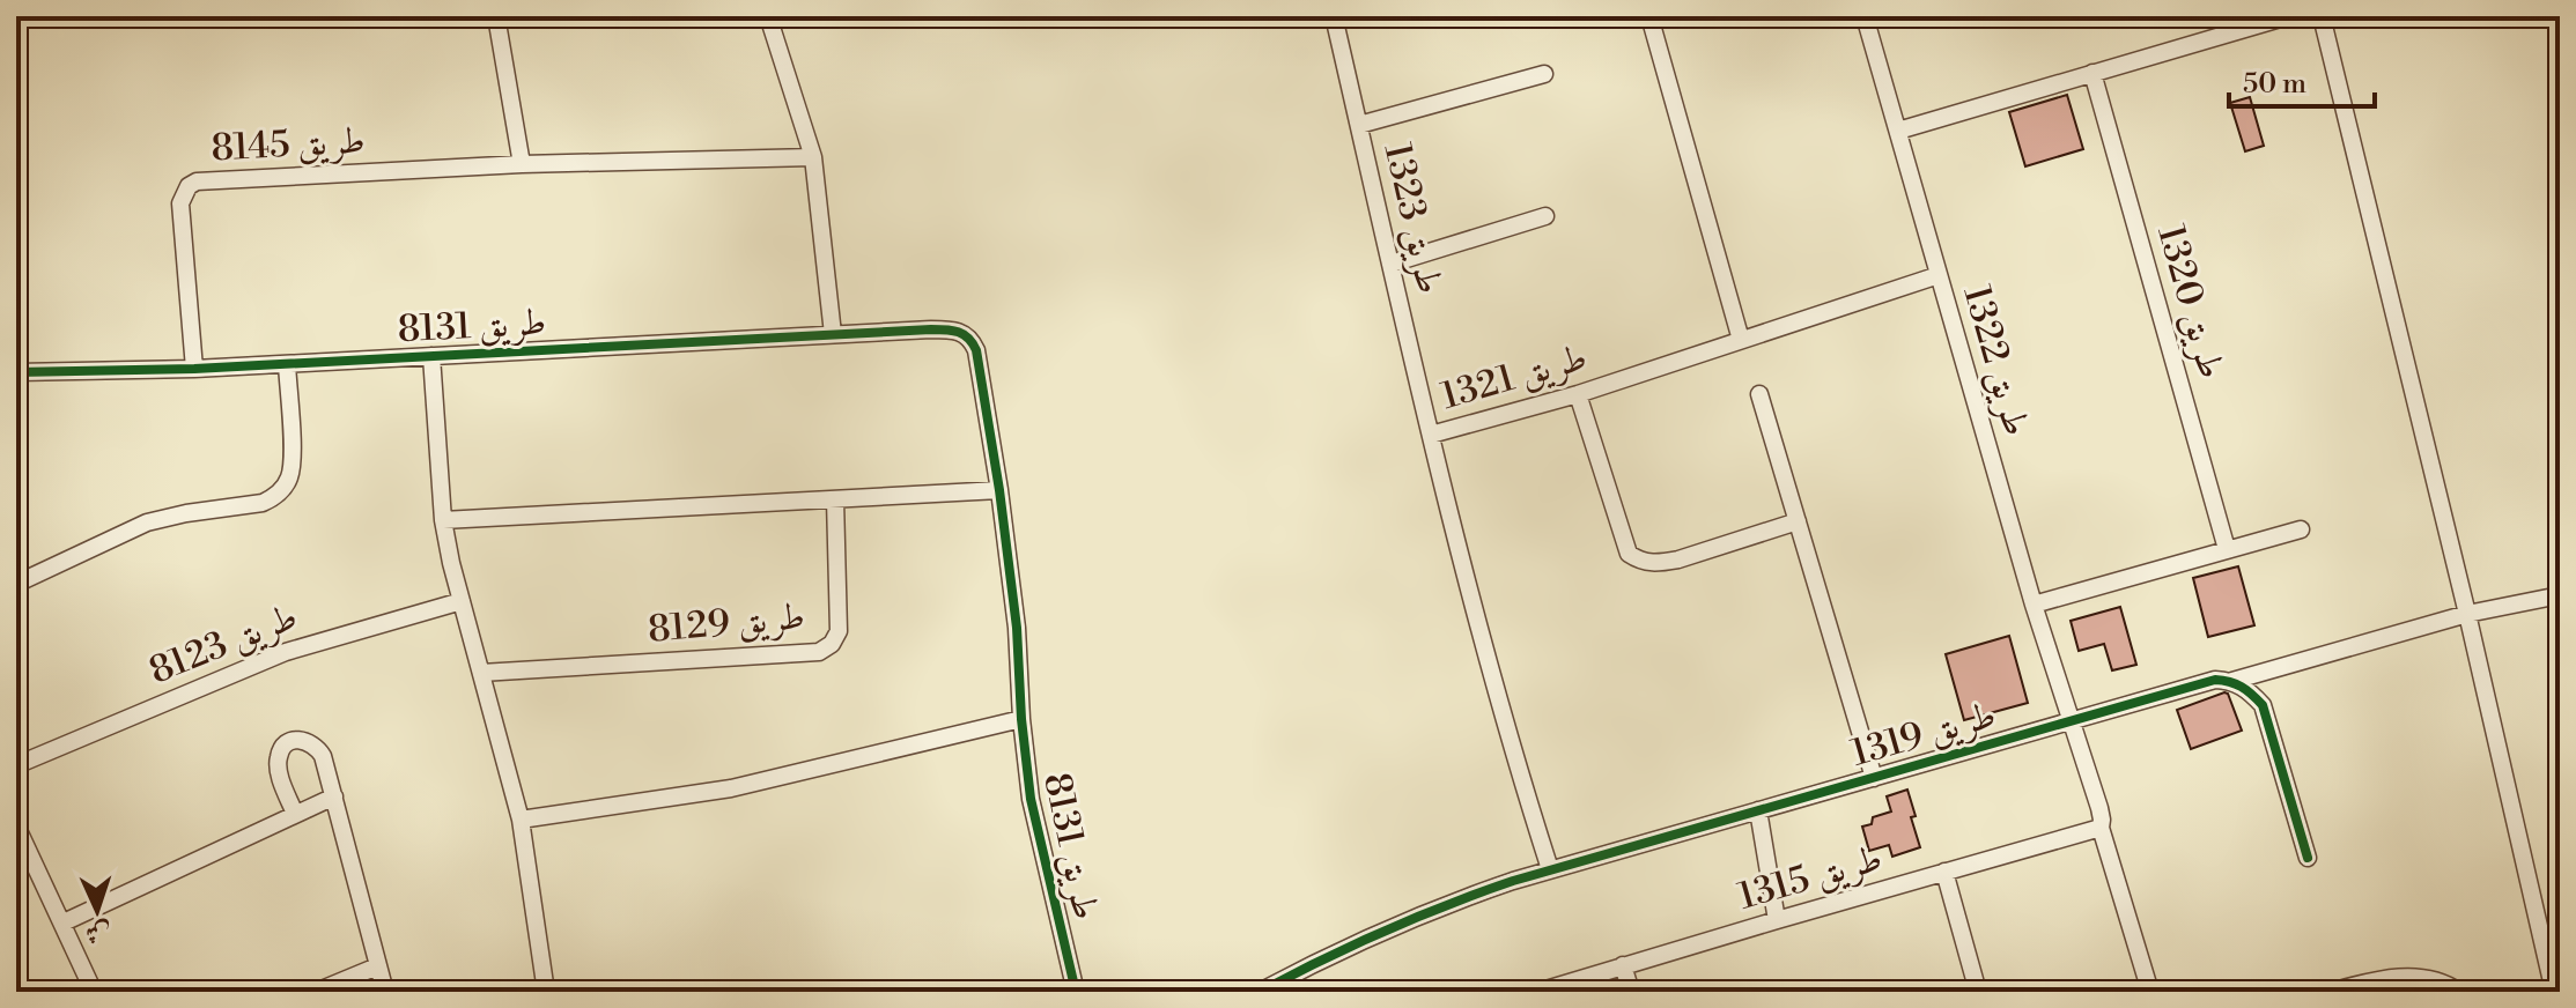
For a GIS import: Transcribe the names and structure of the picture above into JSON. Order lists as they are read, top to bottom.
{
  "streets": {
    "street": [
      "طريق 8145",
      "طريق 1323",
      "طريق 1320",
      "طريق 8131",
      "طريق 1322",
      "طريق 1321",
      "طريق 8129",
      "طريق 8123",
      "طريق 1319",
      "طريق 1315"
    ]
  },
  "crossings": [
    ["طريق 8145", "طريق 8131"],
    ["طريق 1323", "طريق 1321"],
    ["طريق 1322", "طريق 1321"],
    ["طريق 1322", "طريق 1319"],
    ["طريق 1322", "طريق 1315"],
    ["طريق 1321", "طريق 1319"]
  ],
  "scale_bar": "50 m",
  "north": "bottom"
}
